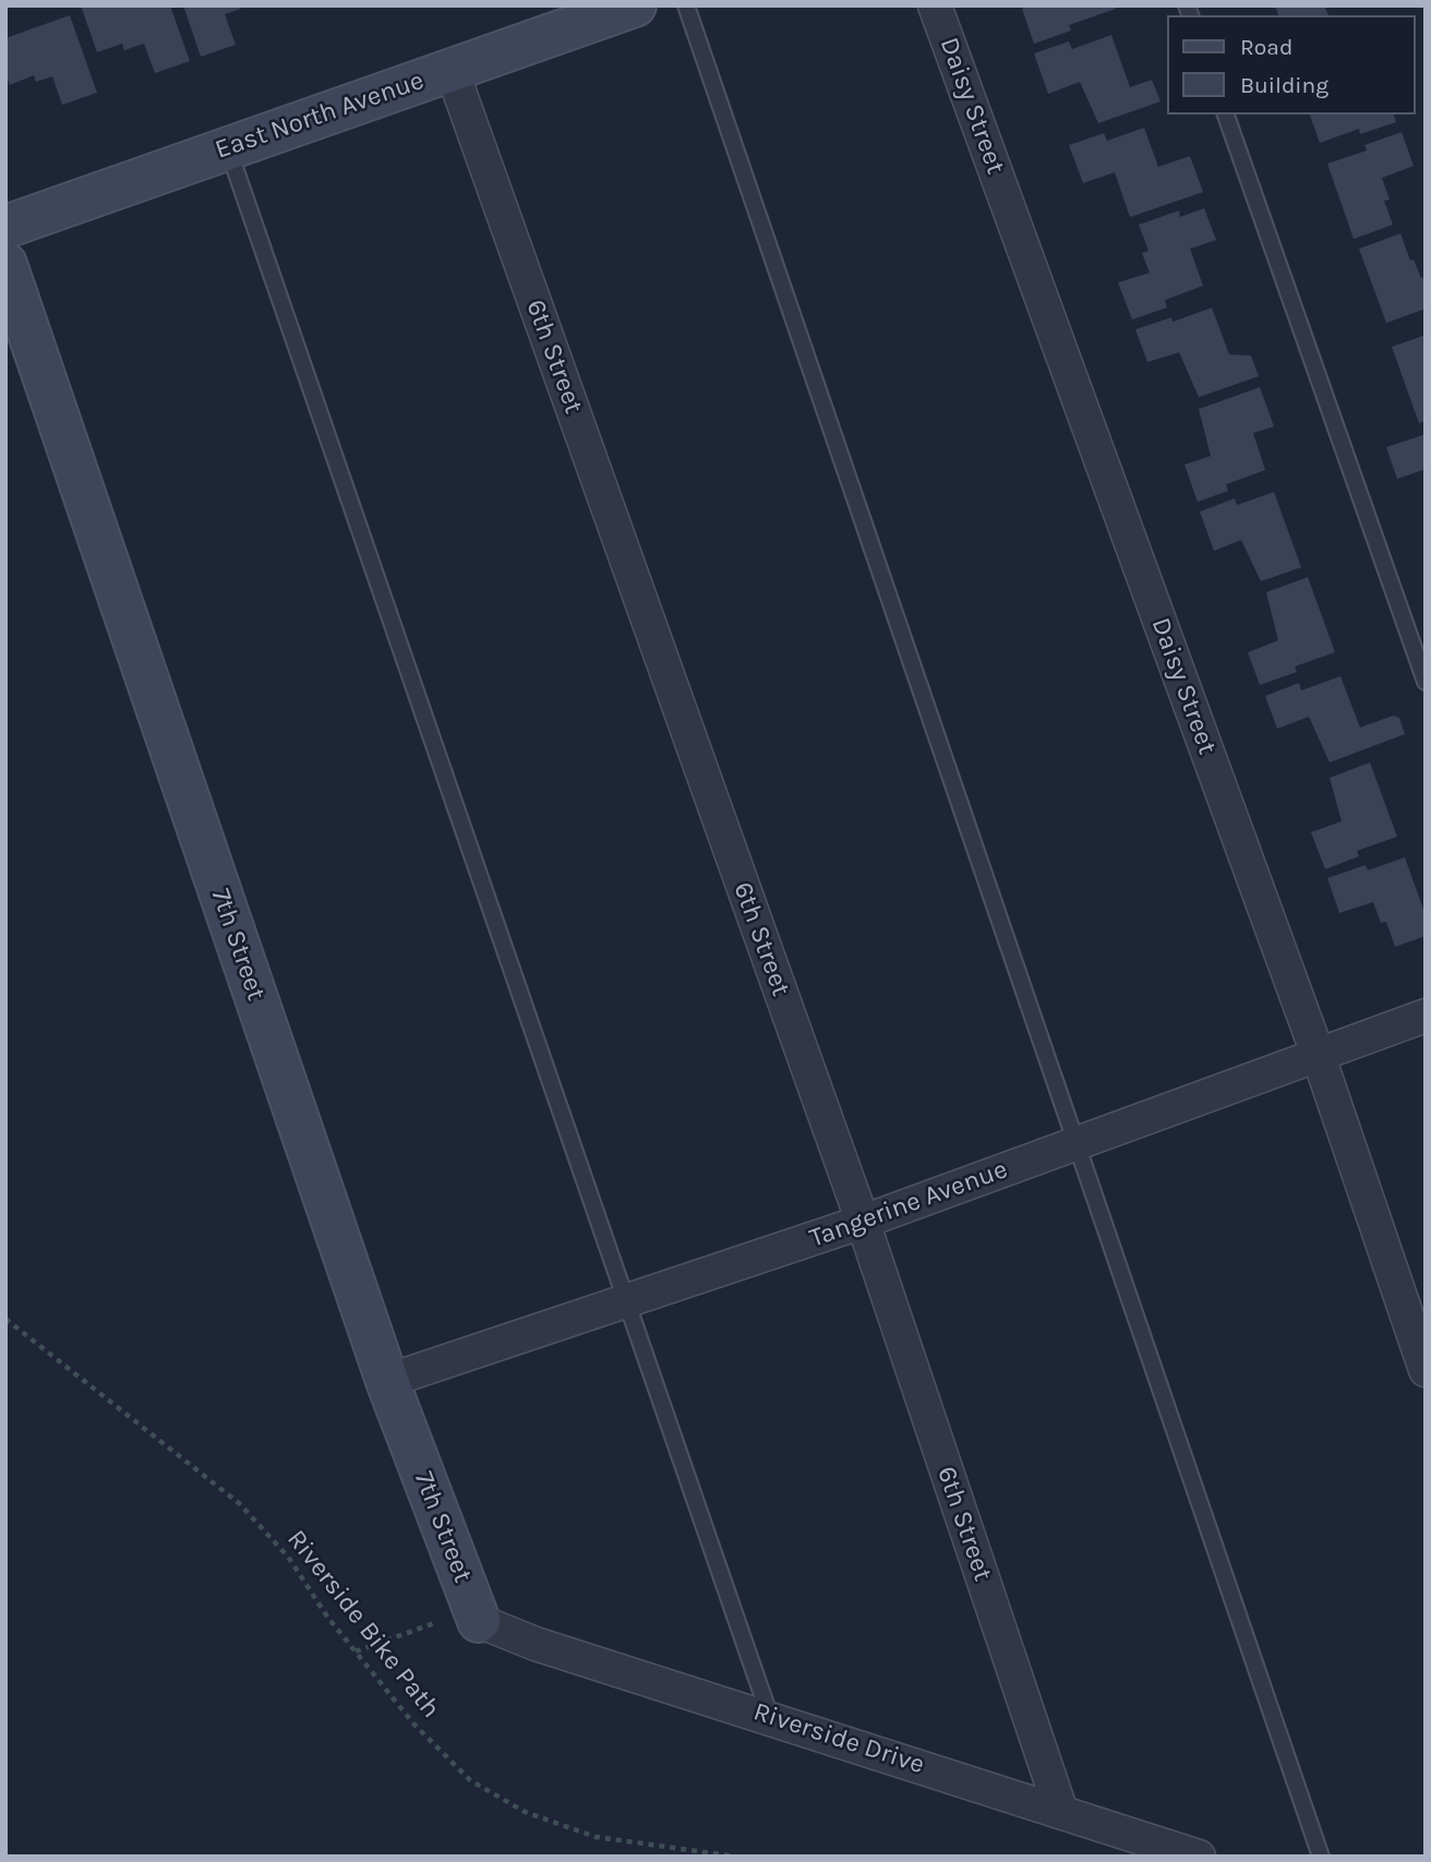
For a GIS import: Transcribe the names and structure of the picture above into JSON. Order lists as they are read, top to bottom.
{
  "streets": {
    "street": [
      "Daisy Street",
      "East North Avenue",
      "6th Street",
      "7th Street",
      "Tangerine Avenue",
      "Riverside Drive"
    ],
    "path": ["Riverside Bike Path"]
  },
  "crossings": [
    ["Daisy Street", "Tangerine Avenue"],
    ["East North Avenue", "6th Street"],
    ["6th Street", "Tangerine Avenue"],
    ["6th Street", "Riverside Drive"],
    ["7th Street", "Tangerine Avenue"],
    ["7th Street", "Riverside Drive"]
  ],
  "legend": ["Road", "Building"]
}
